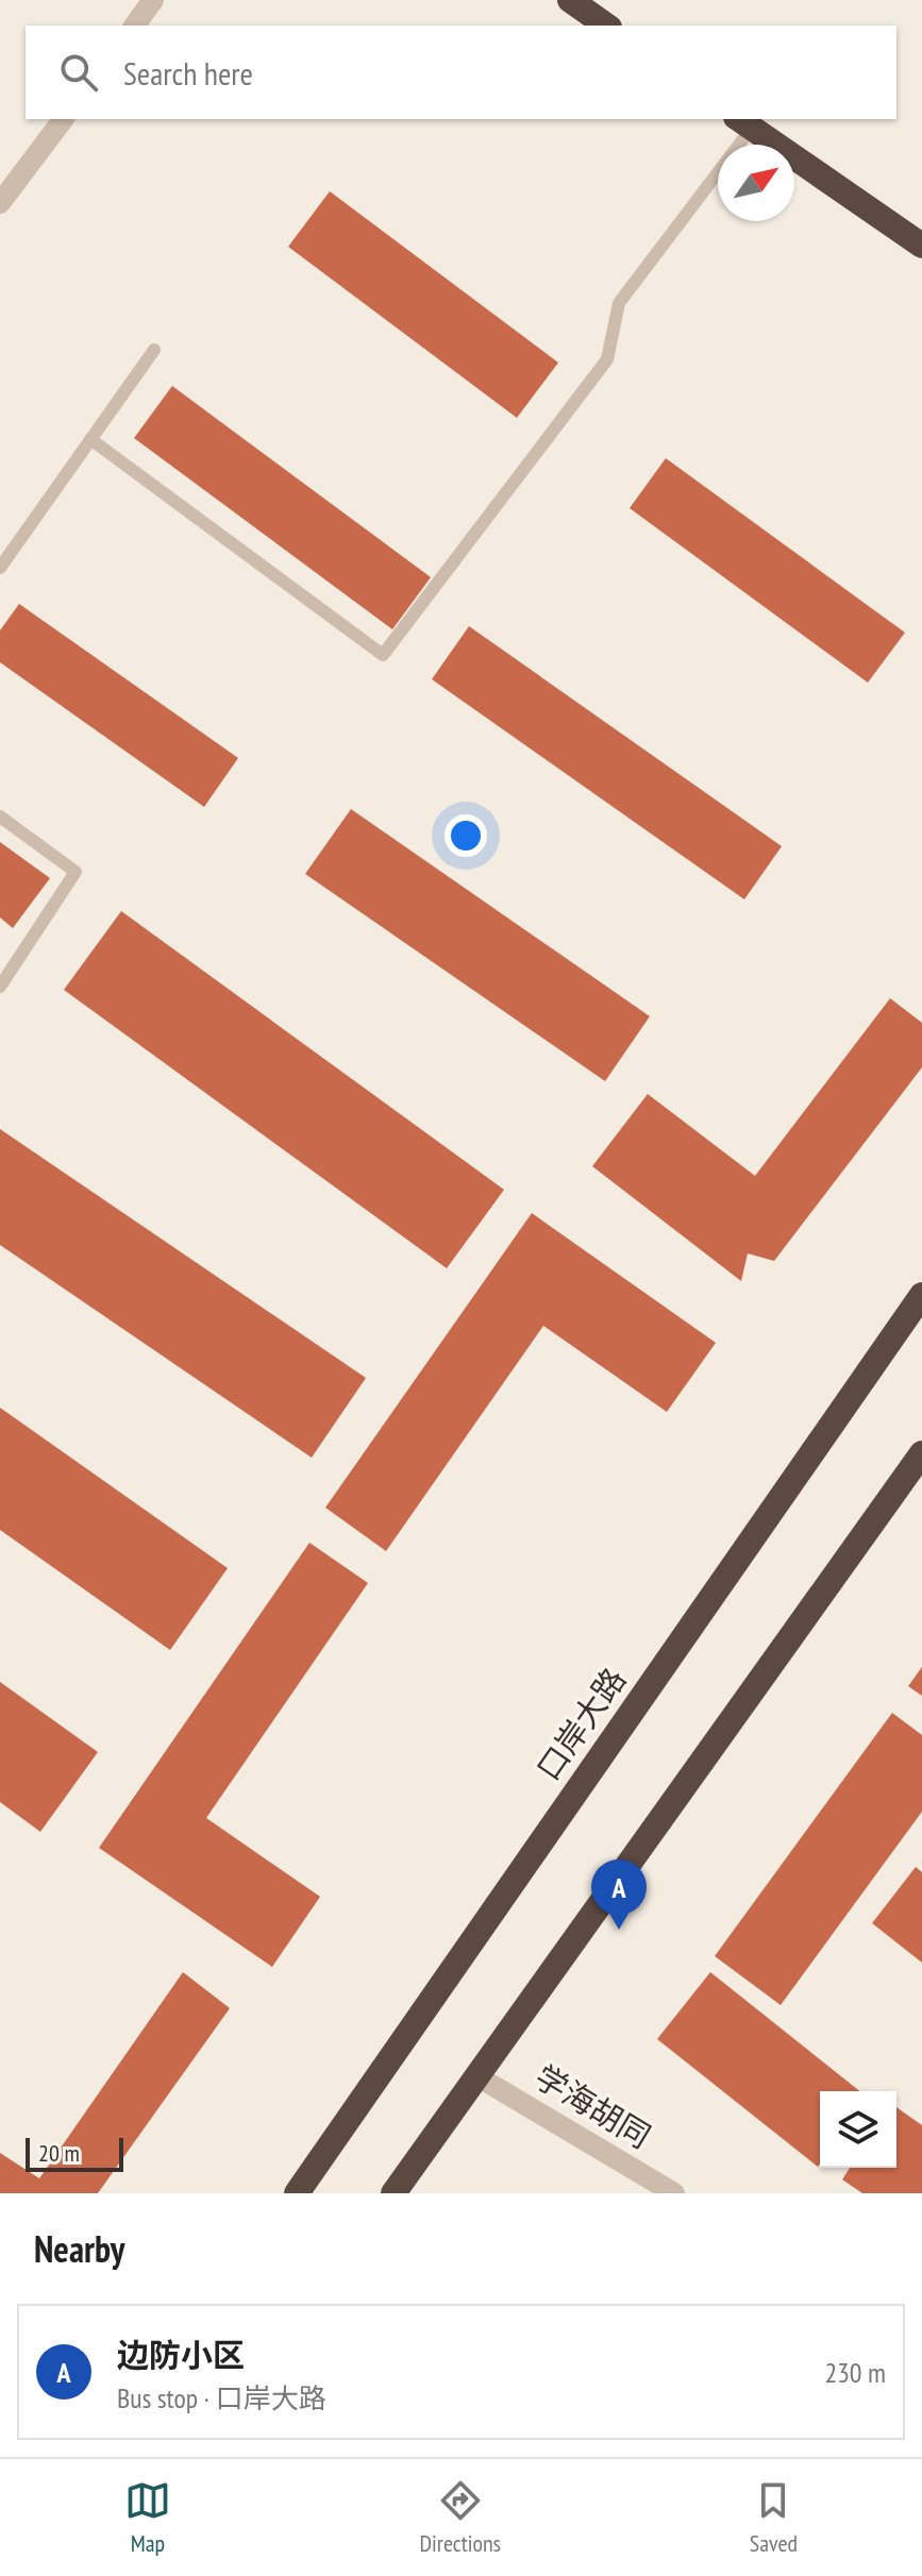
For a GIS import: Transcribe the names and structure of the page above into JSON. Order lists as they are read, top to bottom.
{
  "streets": {
    "highway": ["口岸大路"],
    "street": ["学海胡同"]
  },
  "scale_bar": "20 m",
  "north": "top right",
  "page": {
    "search": "Search here",
    "pins": "A",
    "scale": "20 m",
    "heading": "Nearby",
    "list": [
      {
        "mark": "A",
        "name": "边防小区",
        "note": "Bus stop · 口岸大路",
        "value": "230 m"
      }
    ],
    "nav": ["Map", "Directions", "Saved"]
  }
}
